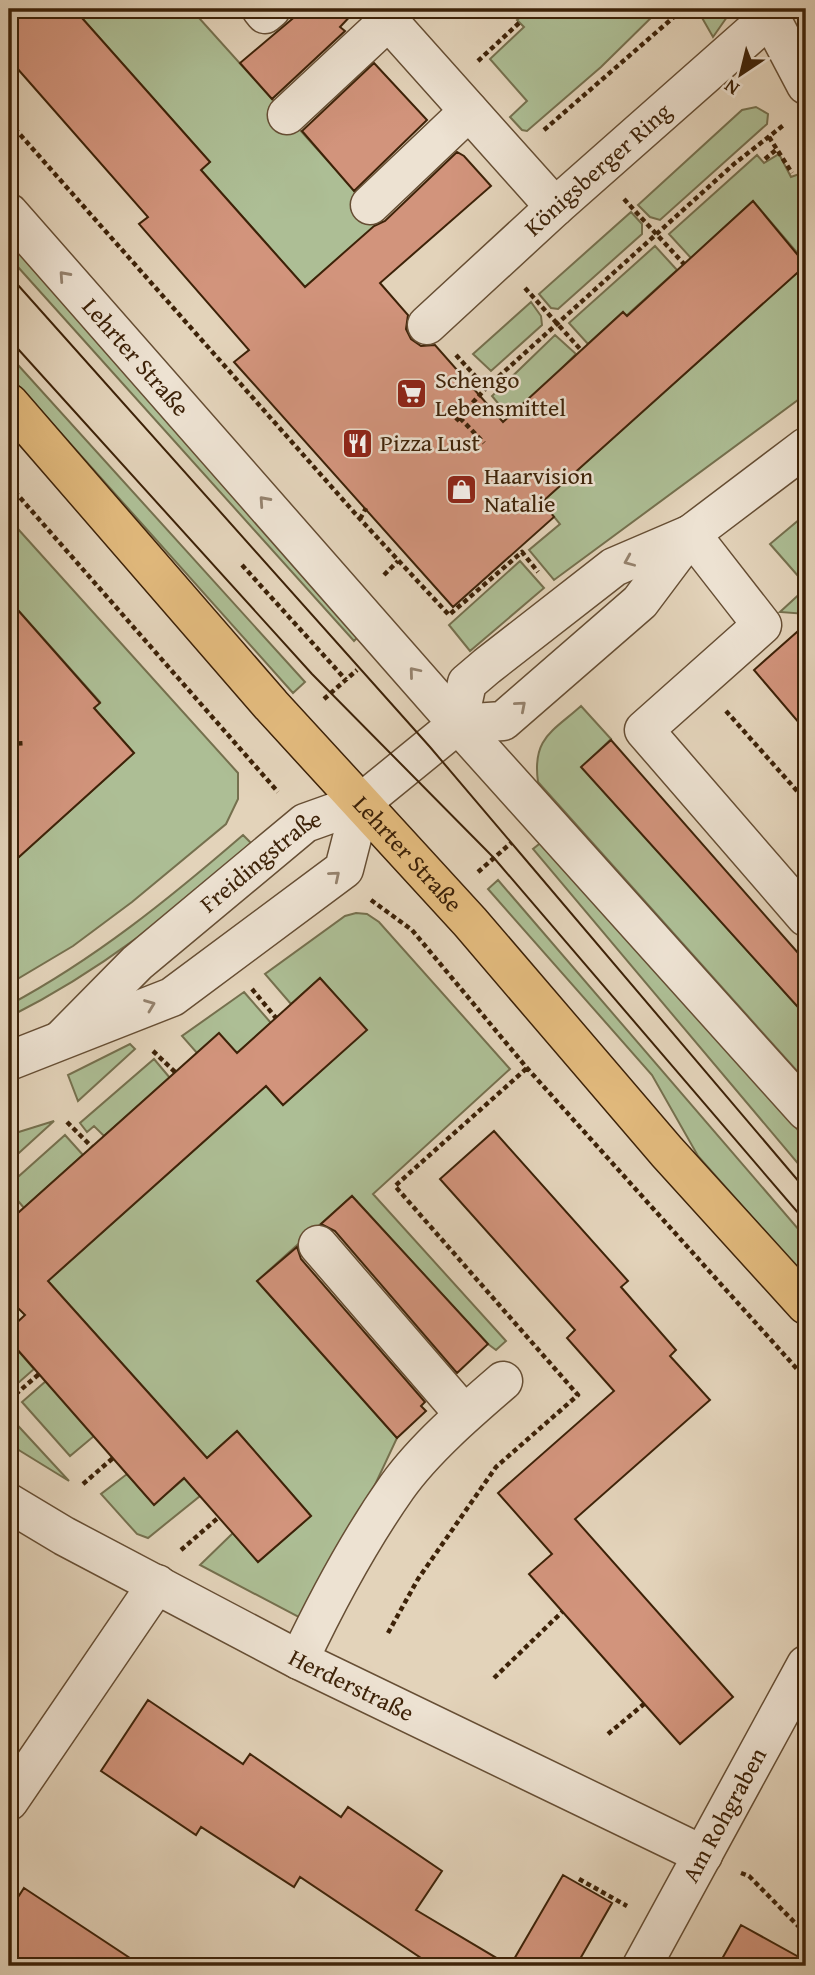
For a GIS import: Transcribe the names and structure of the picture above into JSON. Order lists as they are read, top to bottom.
{
  "streets": {
    "main road": ["Lehrter Straße"],
    "street": [
      "Königsberger Ring",
      "Freidingstraße",
      "Herderstraße",
      "Am Rohgraben"
    ]
  },
  "crossings": [
    ["Lehrter Straße", "Freidingstraße"],
    ["Herderstraße", "Am Rohgraben"]
  ],
  "places": {
    "supermarket": ["Schengo Lebensmittel"],
    "restaurant": ["Pizza Lust"],
    "shop": ["Haarvision Natalie"]
  },
  "north": "bottom left"
}
